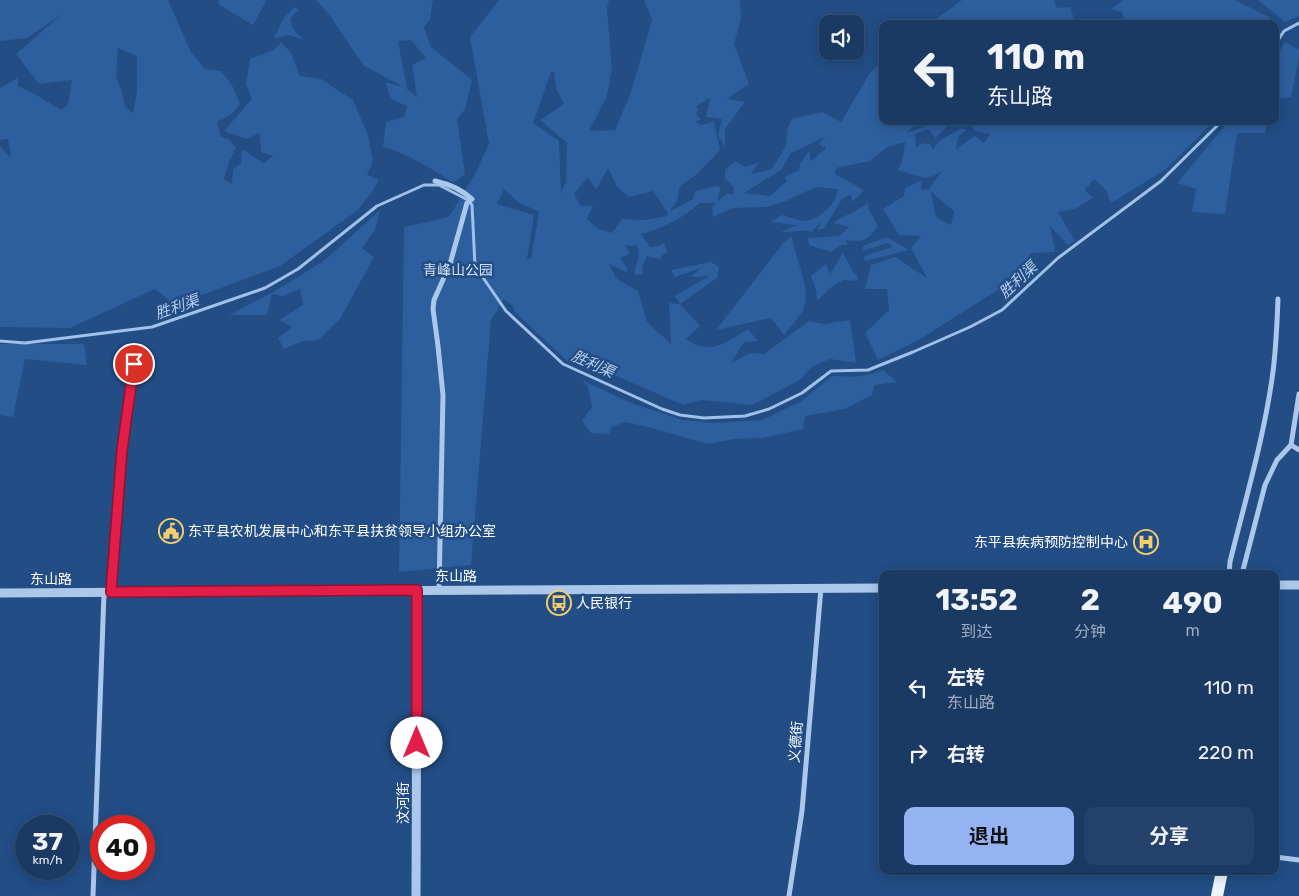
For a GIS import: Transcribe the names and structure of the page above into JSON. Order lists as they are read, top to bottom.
{
  "streets": {
    "street": ["东山路", "义德街", "汶河街"]
  },
  "crossings": [
    ["东山路", "义德街"],
    ["东山路", "汶河街"]
  ],
  "water": ["胜利渠"],
  "parks": ["青峰山公园"],
  "places": {
    "public building": ["东平县农机发展中心和东平县扶贫领导小组办公室"],
    "hospital": ["东平县疾病预防控制中心"],
    "bus stop": ["人民银行"]
  },
  "page": {
    "turn": ["110 m", "东山路"],
    "eta": [
      "13:52",
      "到达",
      "2",
      "分钟",
      "490",
      "m"
    ],
    "list": [
      {
        "name": "左转",
        "note": "东山路",
        "value": "110 m"
      },
      {
        "name": "右转",
        "value": "220 m"
      }
    ],
    "buttons": ["退出", "分享"],
    "speed": "37 km/h",
    "limit": "40"
  }
}
